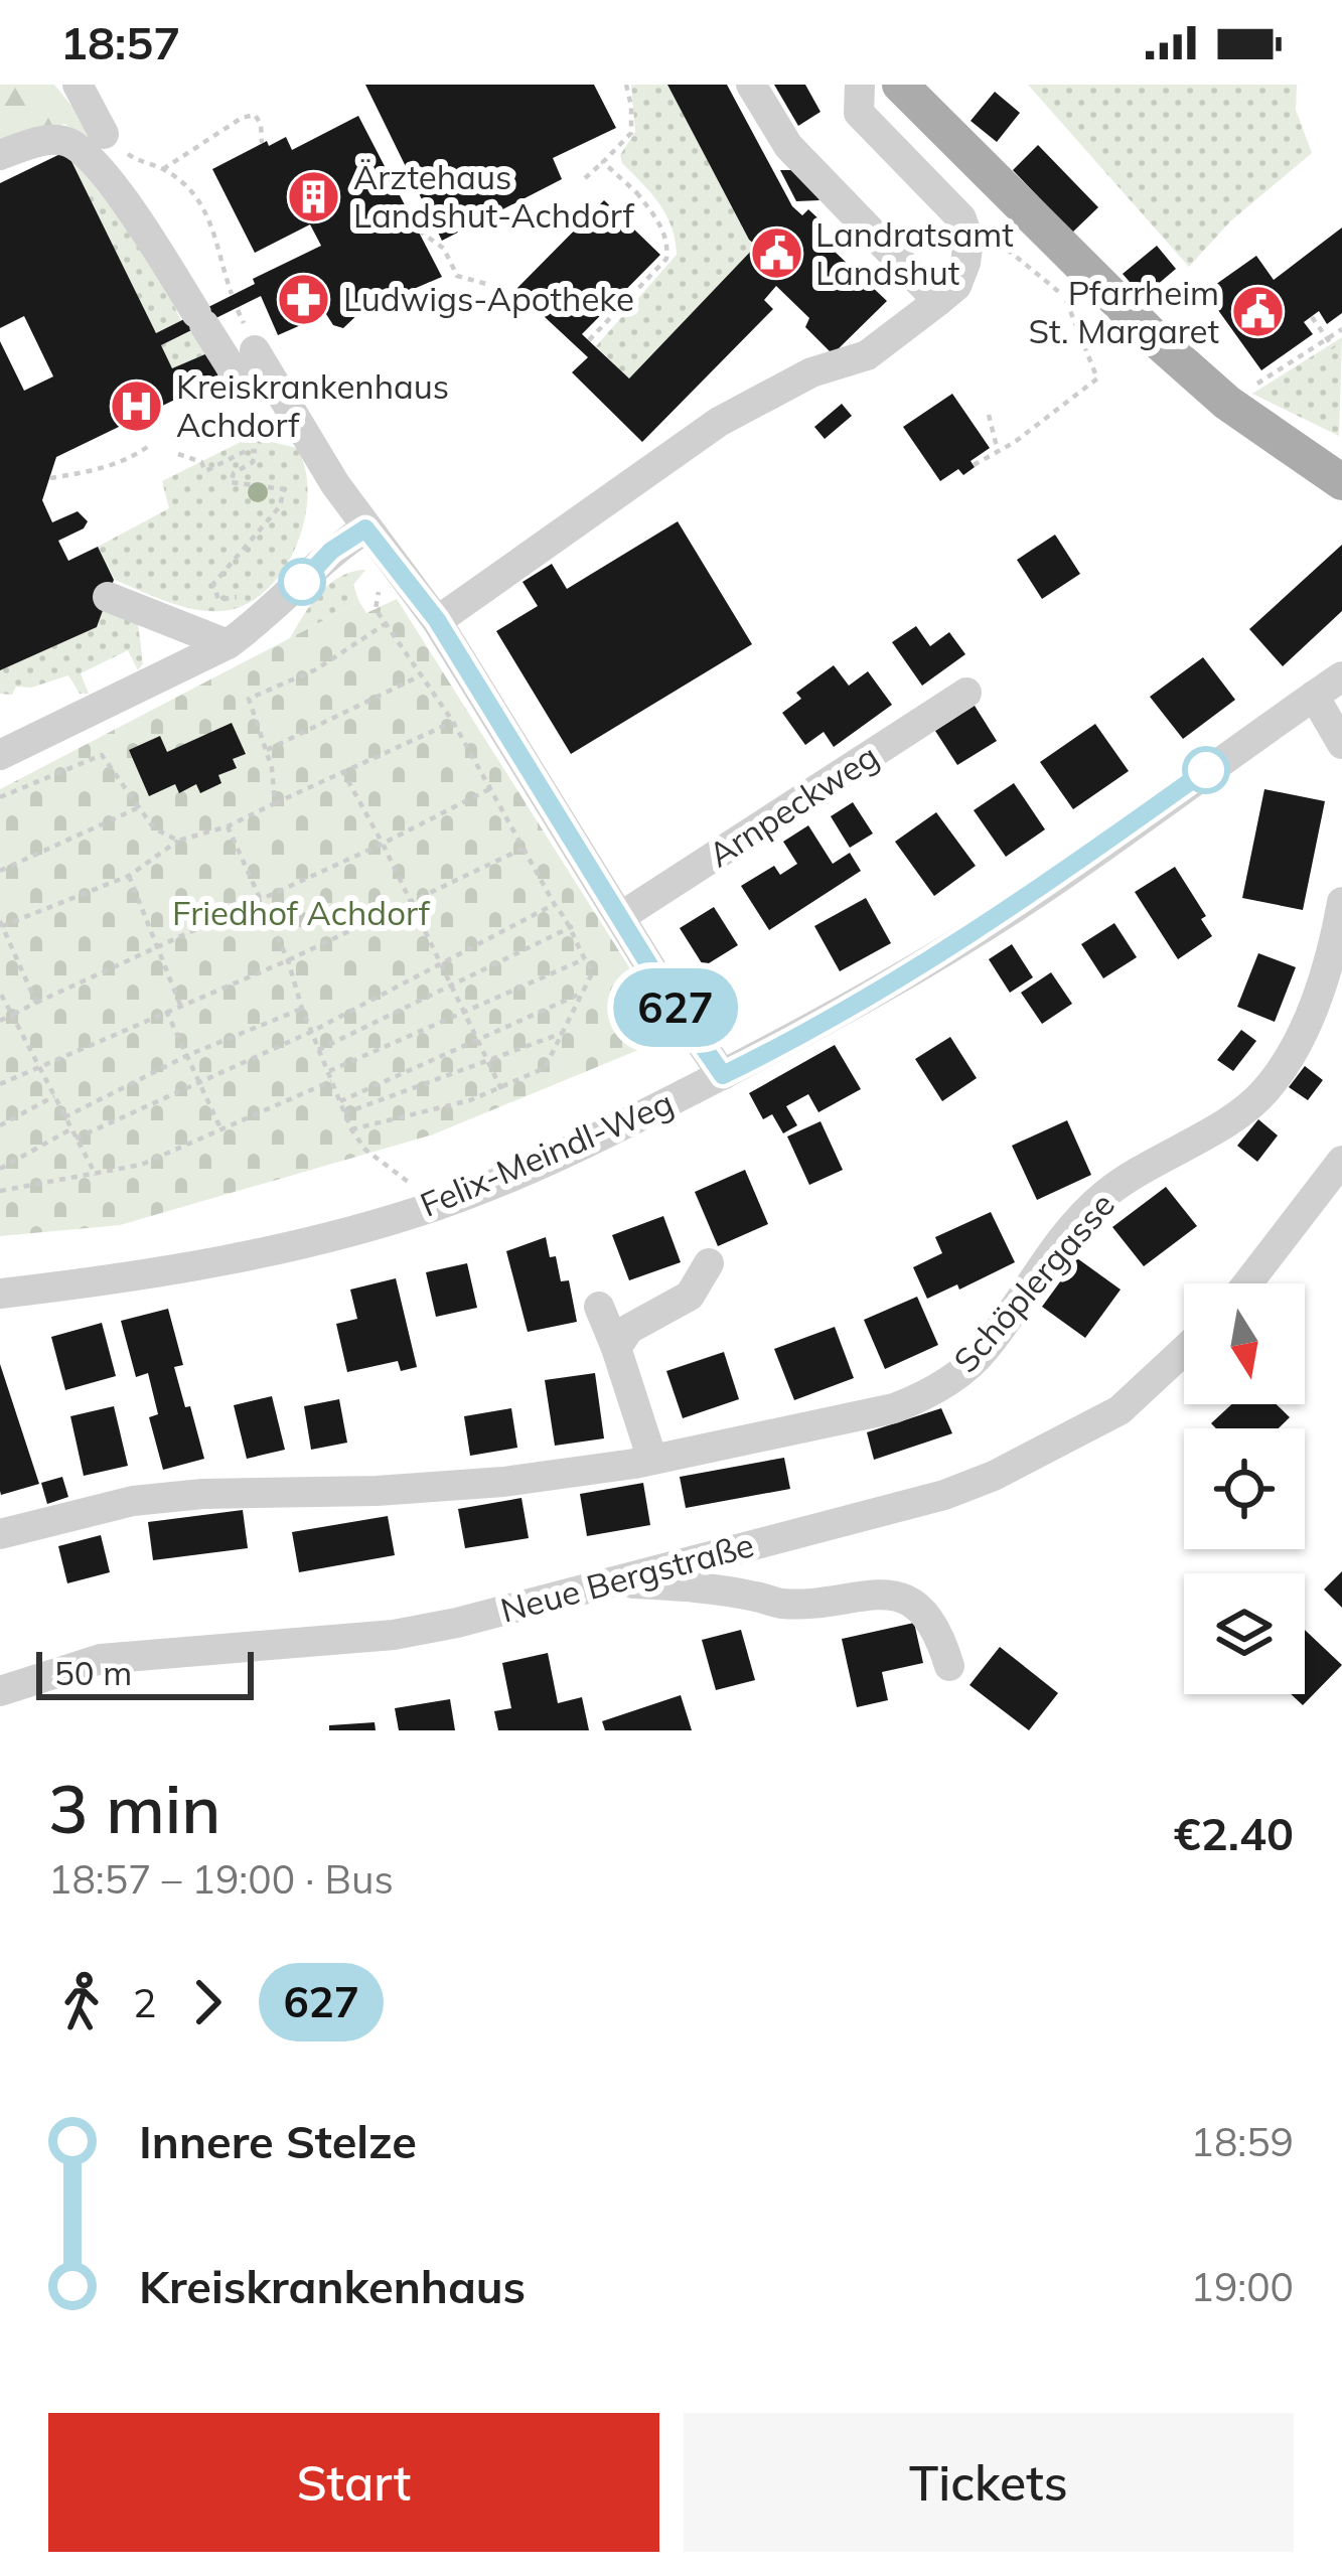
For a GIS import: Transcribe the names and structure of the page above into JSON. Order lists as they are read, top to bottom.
{
  "streets": {
    "street": [
      "Arnpeckweg",
      "Felix-Meindl-Weg",
      "Schöplergasse",
      "Neue Bergstraße"
    ]
  },
  "parks": ["Friedhof Achdorf"],
  "places": {
    "building": ["Ärztehaus Landshut-Achdorf"],
    "public building": ["Landratsamt Landshut", "Pfarrheim St. Margaret"],
    "pharmacy": ["Ludwigs-Apotheke"],
    "hospital": ["Kreiskrankenhaus Achdorf"]
  },
  "lines": ["bus line 627"],
  "scale_bar": "50 m",
  "north": "bottom",
  "page": {
    "status": "18:57",
    "on_map": "627",
    "scale": "50 m",
    "heading": ["3 min", "18:57 – 19:00 · Bus", "€2.40"],
    "legs": ["2", "627"],
    "list": [
      {
        "name": "Innere Stelze",
        "value": "18:59"
      },
      {
        "name": "Kreiskrankenhaus",
        "value": "19:00"
      }
    ],
    "buttons": ["Start", "Tickets"]
  }
}
